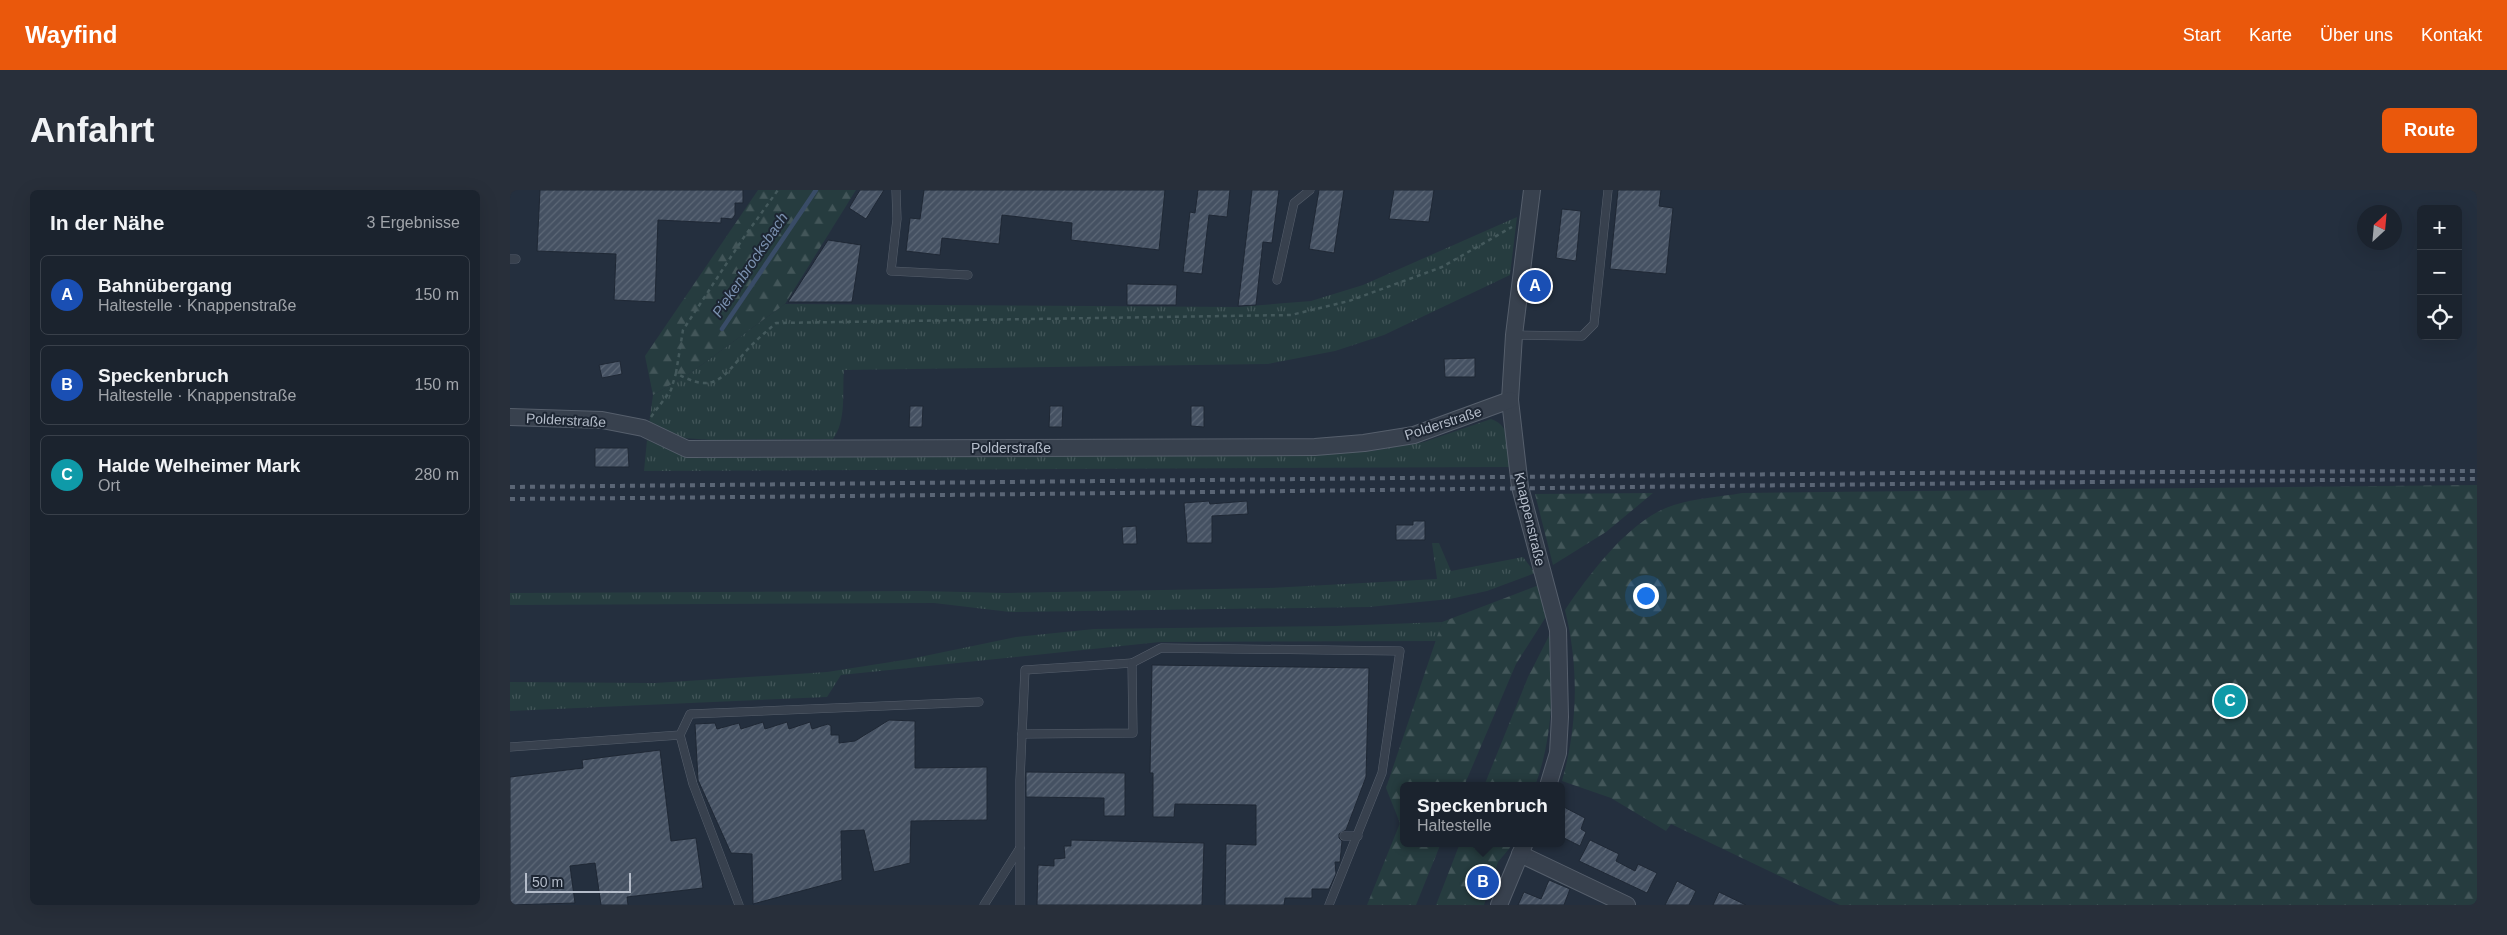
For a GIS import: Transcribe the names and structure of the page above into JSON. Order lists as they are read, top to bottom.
{
  "streets": {
    "street": ["Polderstraße", "Knappenstraße"]
  },
  "crossings": [
    ["Polderstraße", "Knappenstraße"]
  ],
  "water": ["Piekenbrocksbach"],
  "scale_bar": "50 m",
  "north": "top right",
  "page": {
    "header": "Wayfind",
    "nav": [
      "Start",
      "Karte",
      "Über uns",
      "Kontakt"
    ],
    "buttons": "Route",
    "title": "Anfahrt",
    "heading": ["In der Nähe", "3 Ergebnisse"],
    "map_buttons": ["+", "−"],
    "list": [
      {
        "mark": "A",
        "name": "Bahnübergang",
        "note": "Haltestelle · Knappenstraße",
        "value": "150 m"
      },
      {
        "mark": "B",
        "name": "Speckenbruch",
        "note": "Haltestelle · Knappenstraße",
        "value": "150 m"
      },
      {
        "mark": "C",
        "name": "Halde Welheimer Mark",
        "note": "Ort",
        "value": "280 m"
      }
    ],
    "pins": ["A", "C", "B"],
    "popup": ["Speckenbruch", "Haltestelle"],
    "scale": "50 m"
  }
}
